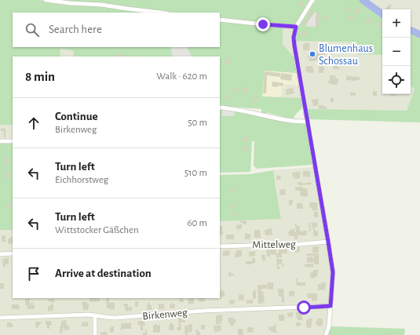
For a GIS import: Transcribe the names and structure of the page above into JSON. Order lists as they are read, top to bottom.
{
  "streets": {
    "street": ["Mittelweg", "Birkenweg"]
  },
  "places": ["Blumenhaus Schossau"],
  "page": {
    "map_buttons": ["+", "−"],
    "search": "Search here",
    "heading": ["8 min", "Walk · 620 m"],
    "list": [
      ["Continue", "Birkenweg", "50 m"],
      ["Turn left", "Eichhorstweg", "510 m"],
      ["Turn left", "Wittstocker Gäßchen", "60 m"],
      "Arrive at destination"
    ]
  }
}
